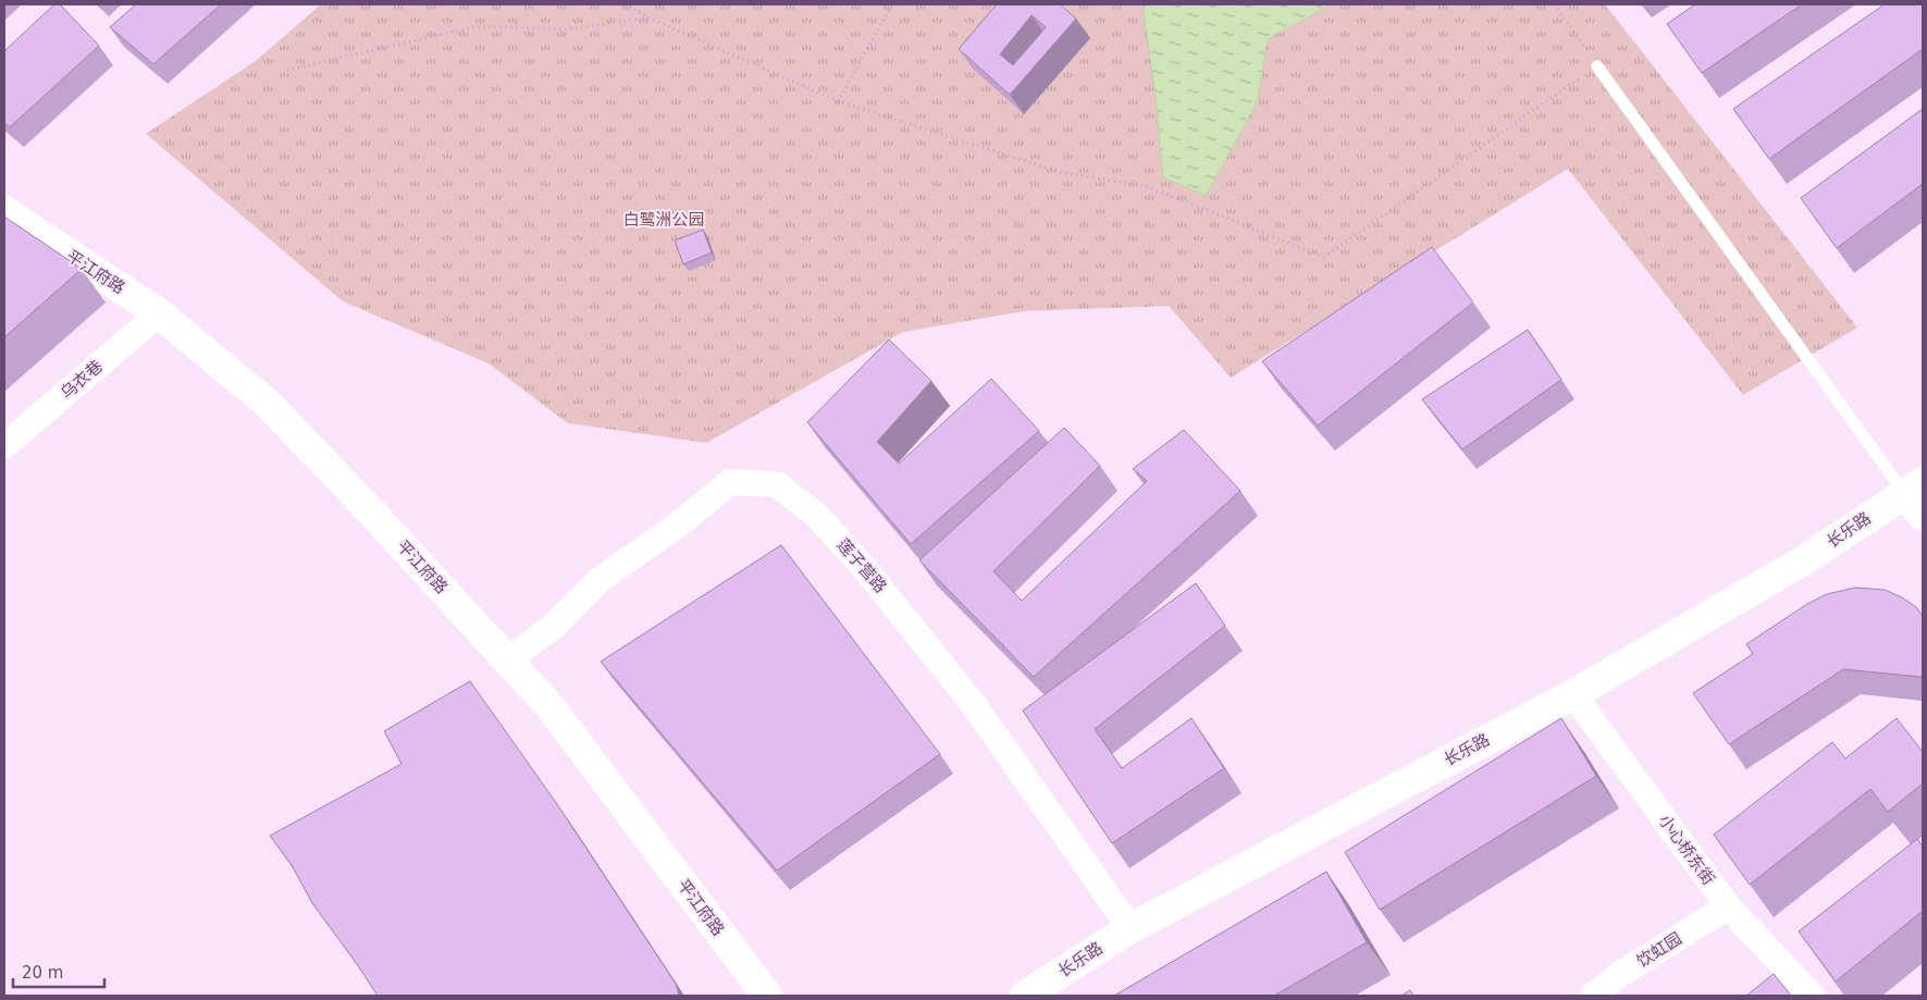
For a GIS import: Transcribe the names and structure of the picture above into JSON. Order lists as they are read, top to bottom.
{
  "streets": {
    "street": [
      "平江府路",
      "乌衣巷",
      "长乐路",
      "莲子营路",
      "小心桥东街",
      "饮虹园"
    ]
  },
  "crossings": [
    ["平江府路", "乌衣巷"],
    ["平江府路", "莲子营路"],
    ["长乐路", "莲子营路"],
    ["长乐路", "小心桥东街"],
    ["小心桥东街", "饮虹园"]
  ],
  "parks": ["白鹭洲公园"],
  "scale_bar": "20 m"
}
